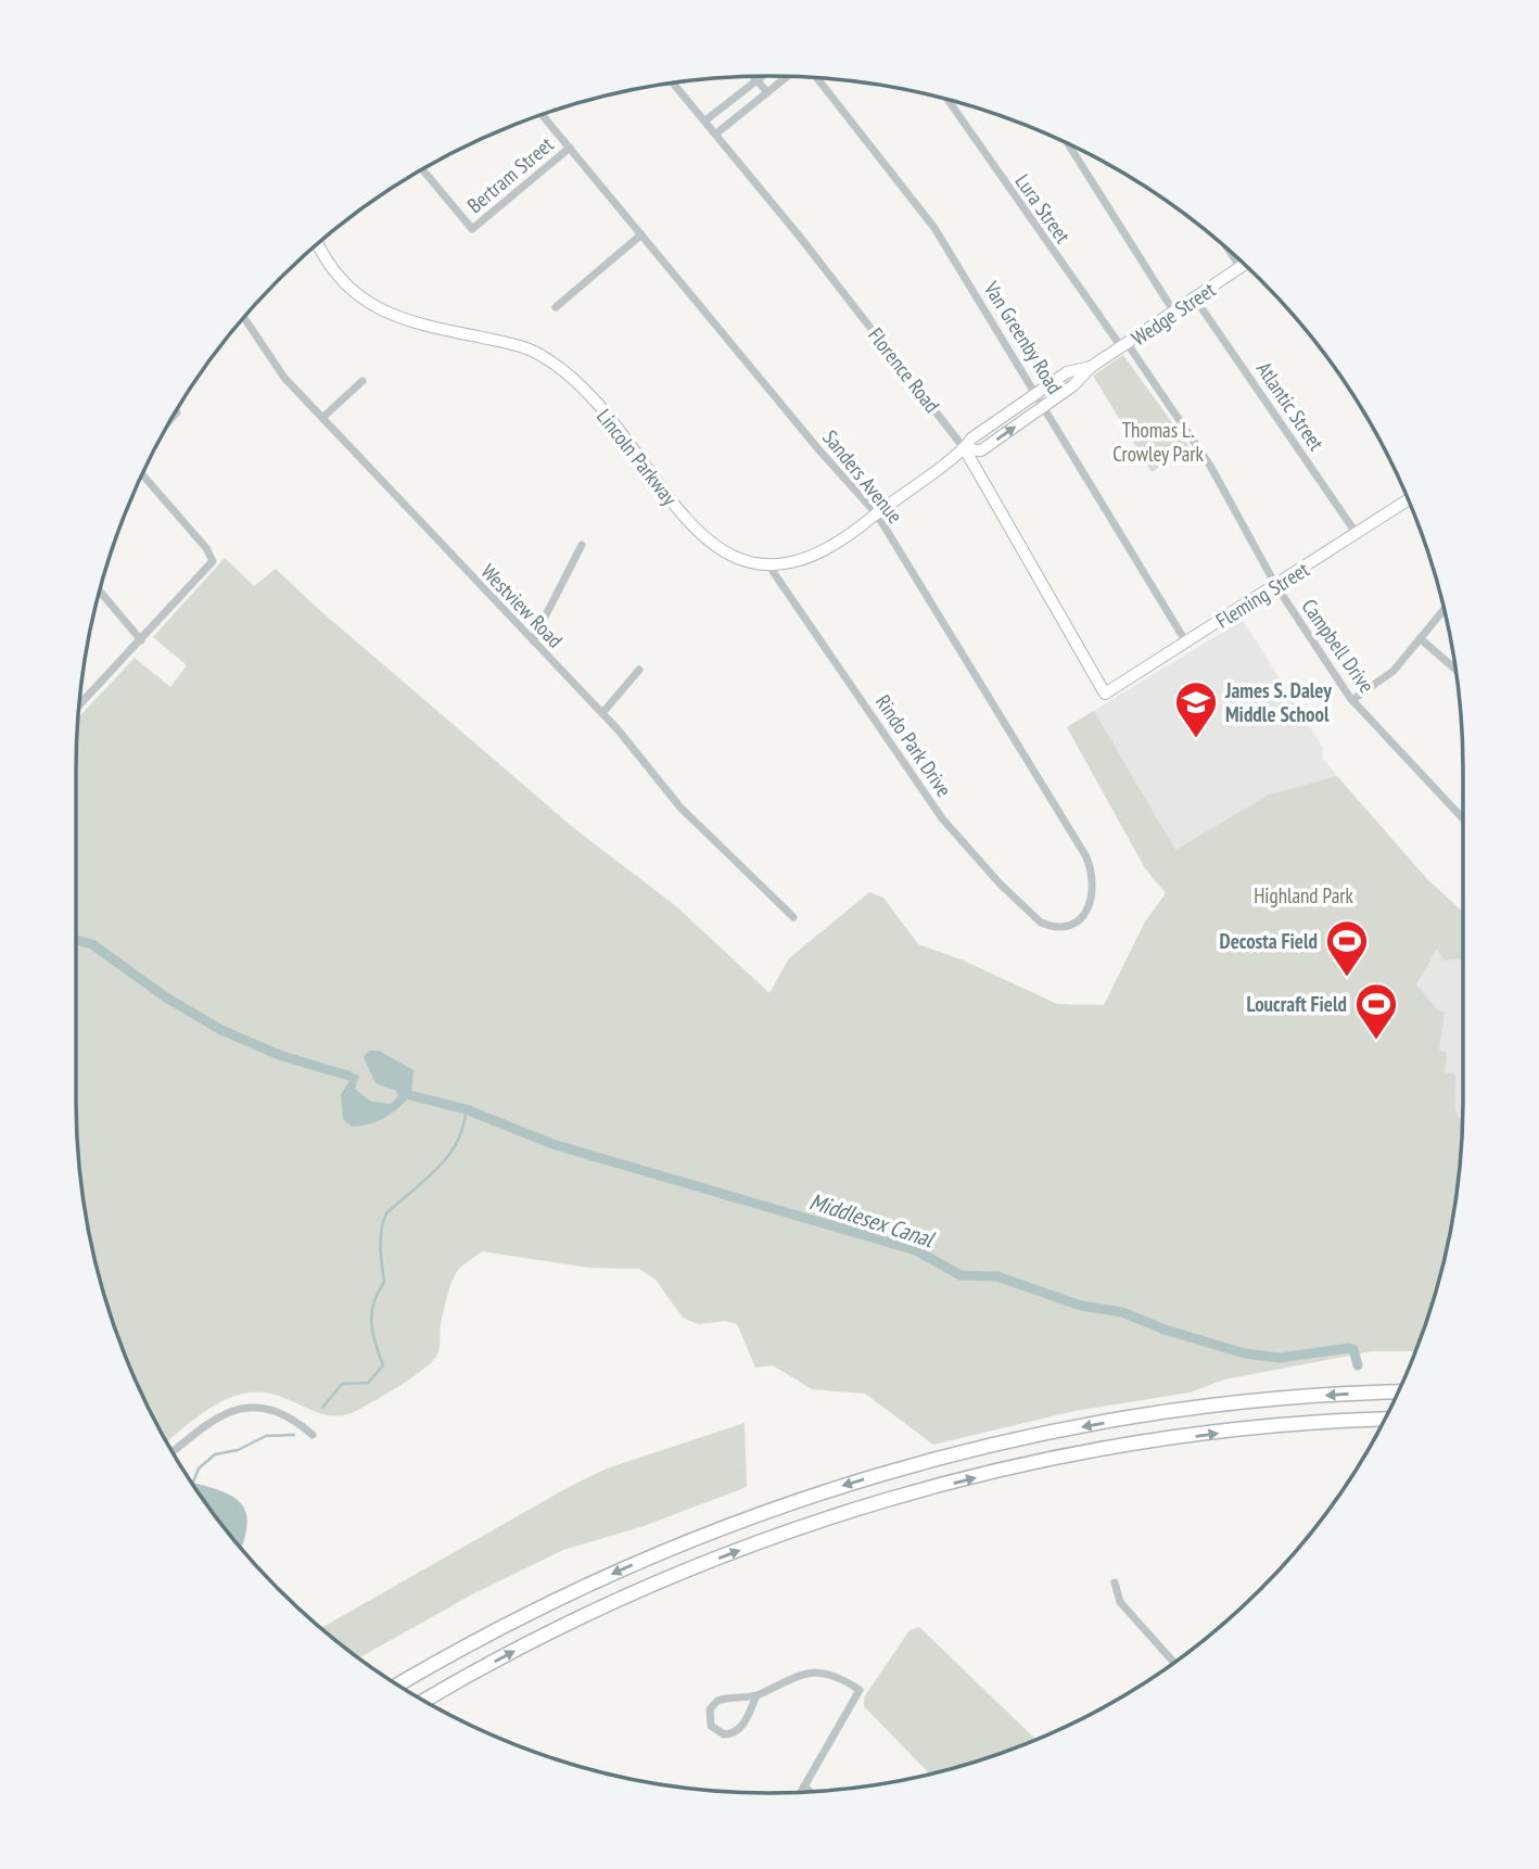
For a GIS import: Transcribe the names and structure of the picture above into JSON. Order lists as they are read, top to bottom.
{
  "streets": {
    "street": [
      "Bertram Street",
      "Lura Street",
      "Wedge Street",
      "Van Greenby Road",
      "Florence Road",
      "Atlantic Street",
      "Lincoln Parkway",
      "Sanders Avenue",
      "Fleming Street",
      "Westview Road",
      "Campbell Drive",
      "Rindo Park Drive"
    ]
  },
  "crossings": [
    ["Bertram Street", "Sanders Avenue"],
    ["Lura Street", "Wedge Street"],
    ["Lura Street", "Campbell Drive"],
    ["Wedge Street", "Van Greenby Road"],
    ["Wedge Street", "Atlantic Street"],
    ["Wedge Street", "Lincoln Parkway"],
    ["Wedge Street", "Campbell Drive"],
    ["Van Greenby Road", "Lincoln Parkway"],
    ["Van Greenby Road", "Fleming Street"],
    ["Florence Road", "Lincoln Parkway"],
    ["Florence Road", "Fleming Street"],
    ["Atlantic Street", "Fleming Street"],
    ["Lincoln Parkway", "Sanders Avenue"],
    ["Lincoln Parkway", "Rindo Park Drive"],
    ["Sanders Avenue", "Rindo Park Drive"],
    ["Fleming Street", "Campbell Drive"]
  ],
  "water": ["Middlesex Canal"],
  "parks": ["Thomas L. Crowley Park", "Highland Park"],
  "places": {
    "school or university": ["James S. Daley Middle School"],
    "sports": ["Decosta Field", "Loucraft Field"]
  }
}
